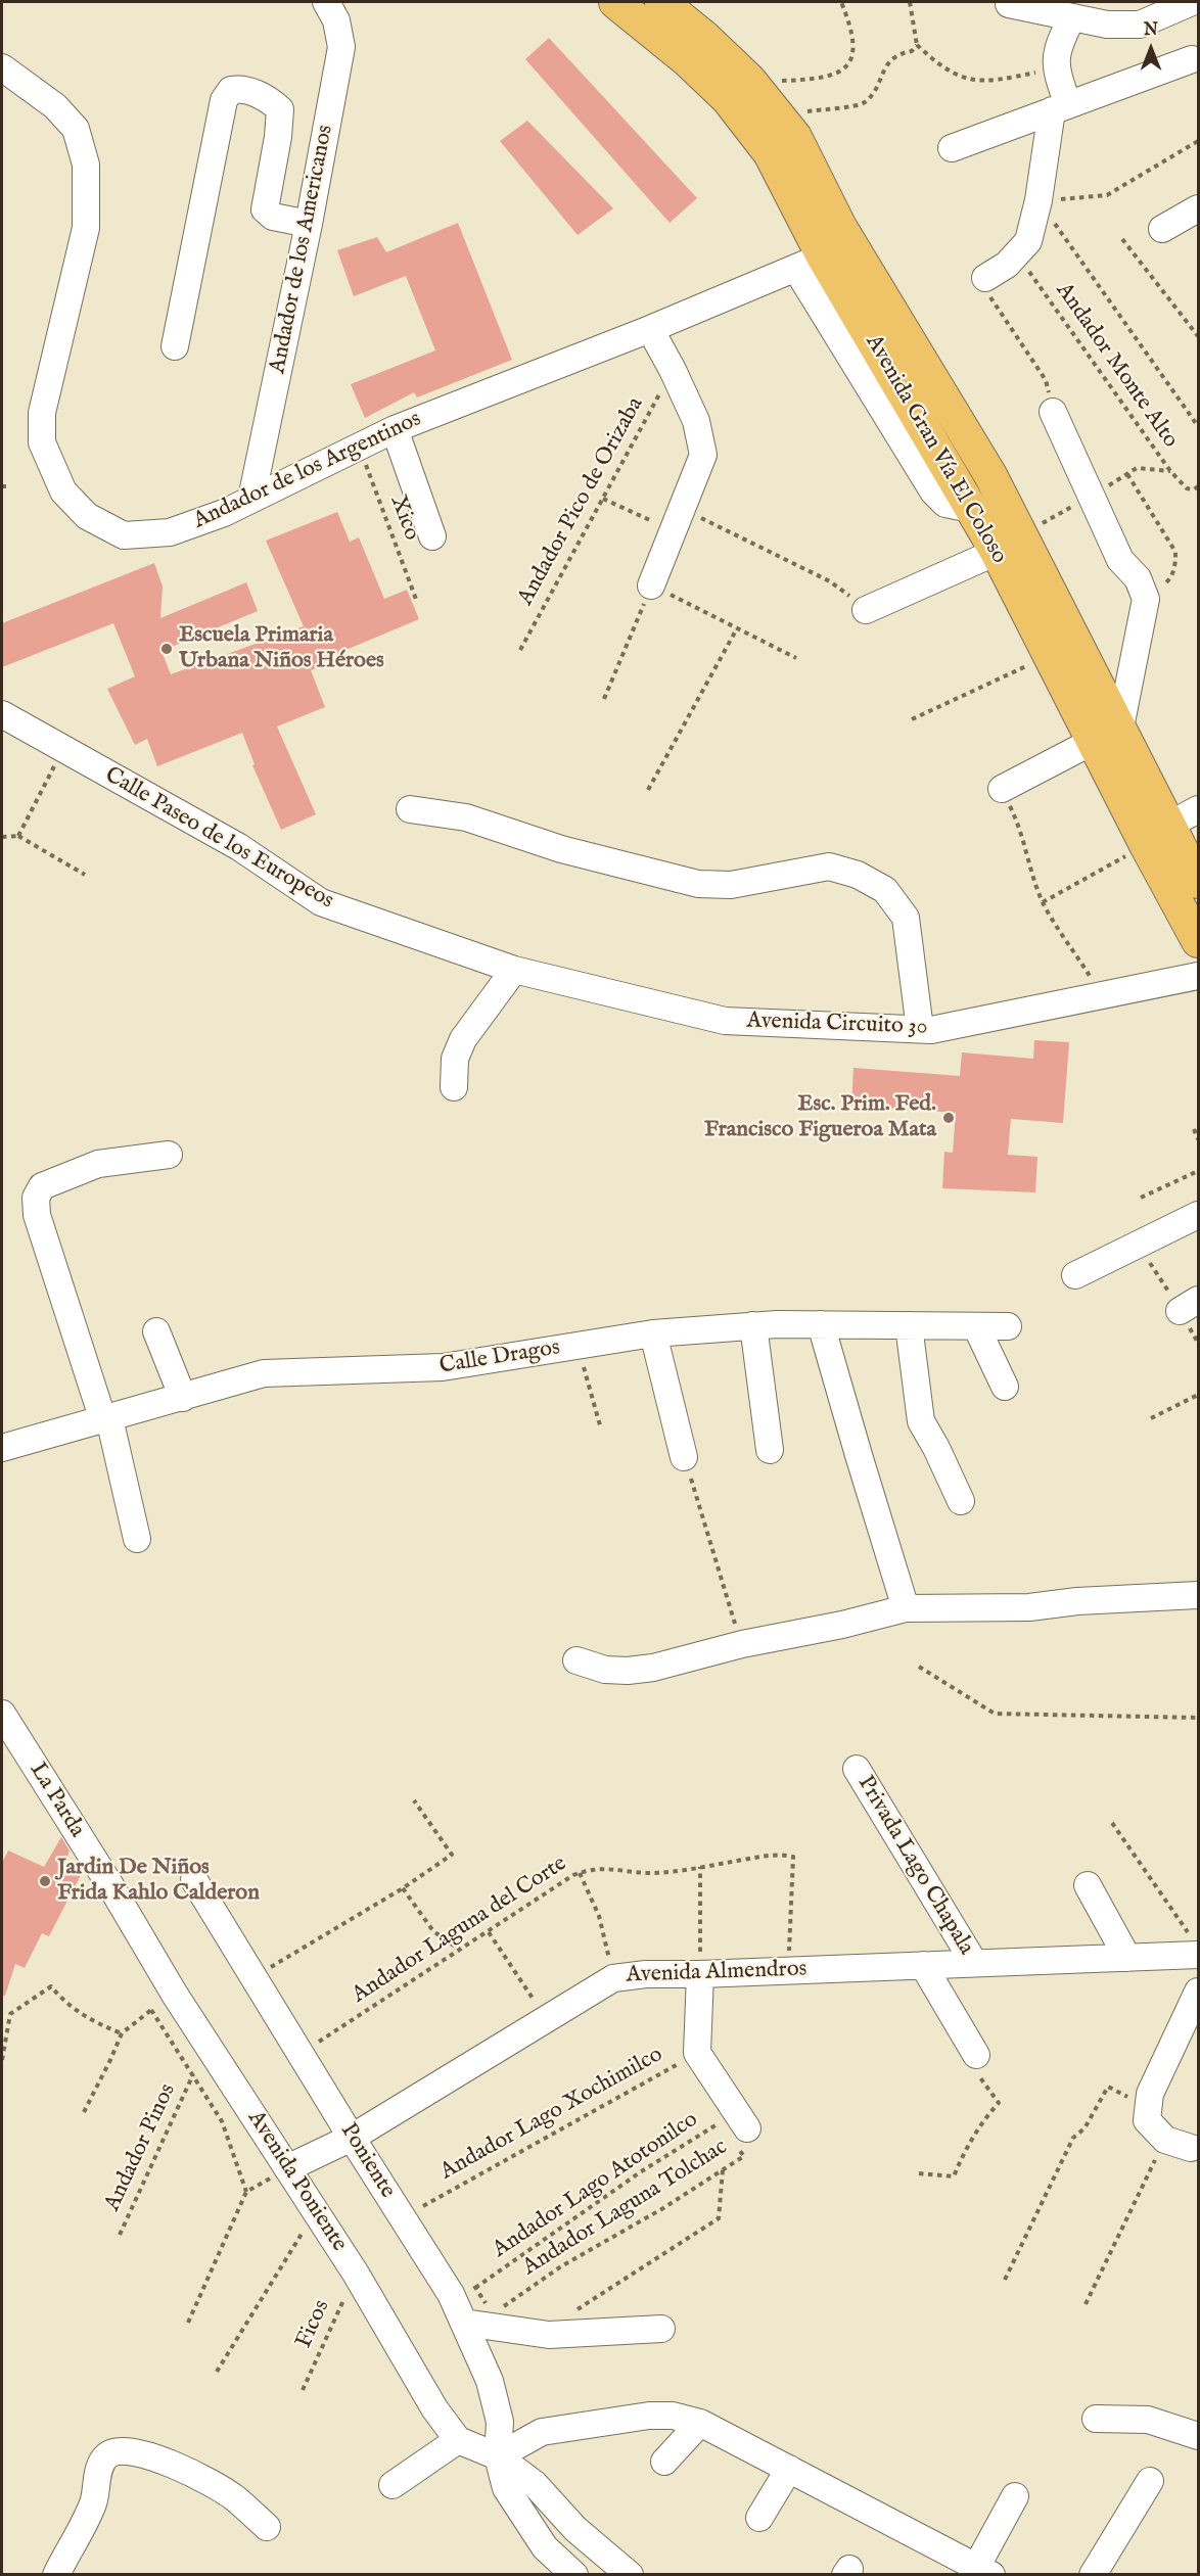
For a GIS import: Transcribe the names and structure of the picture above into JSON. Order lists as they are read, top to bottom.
{
  "streets": {
    "main road": ["Avenida Gran Vía El Coloso"],
    "street": [
      "Andador de los Americanos",
      "Andador de los Argentinos",
      "Calle Paseo de los Europeos",
      "Avenida Circuito 30",
      "Calle Dragos",
      "La Parda",
      "Privada Lago Chapala",
      "Avenida Almendros",
      "Poniente",
      "Avenida Poniente"
    ],
    "path": [
      "Andador Monte Alto",
      "Andador Pico de Orizaba",
      "Xico",
      "Andador Laguna del Corte",
      "Andador Lago Xochimilco",
      "Andador Pinos",
      "Andador Lago Atotonilco",
      "Andador Laguna Tolchac",
      "Ficos"
    ]
  },
  "crossings": [
    ["Andador de los Americanos", "Andador de los Argentinos"],
    ["Avenida Gran Vía El Coloso", "Andador de los Argentinos"],
    ["Andador de los Argentinos", "Xico"],
    ["Calle Paseo de los Europeos", "Avenida Circuito 30"],
    ["La Parda", "Avenida Poniente"],
    ["Privada Lago Chapala", "Avenida Almendros"],
    ["Andador Laguna del Corte", "Avenida Almendros"],
    ["Andador Laguna del Corte", "Poniente"],
    ["Avenida Almendros", "Poniente"],
    ["Avenida Almendros", "Avenida Poniente"],
    ["Avenida Poniente", "Ficos"],
    ["Andador Lago Atotonilco", "Andador Laguna Tolchac"]
  ],
  "places": ["Escuela Primaria Urbana Niños Héroes", "Esc. Prim. Fed. Francisco Figueroa Mata", "Jardin De Niños Frida Kahlo Calderon"],
  "north": "top"
}
